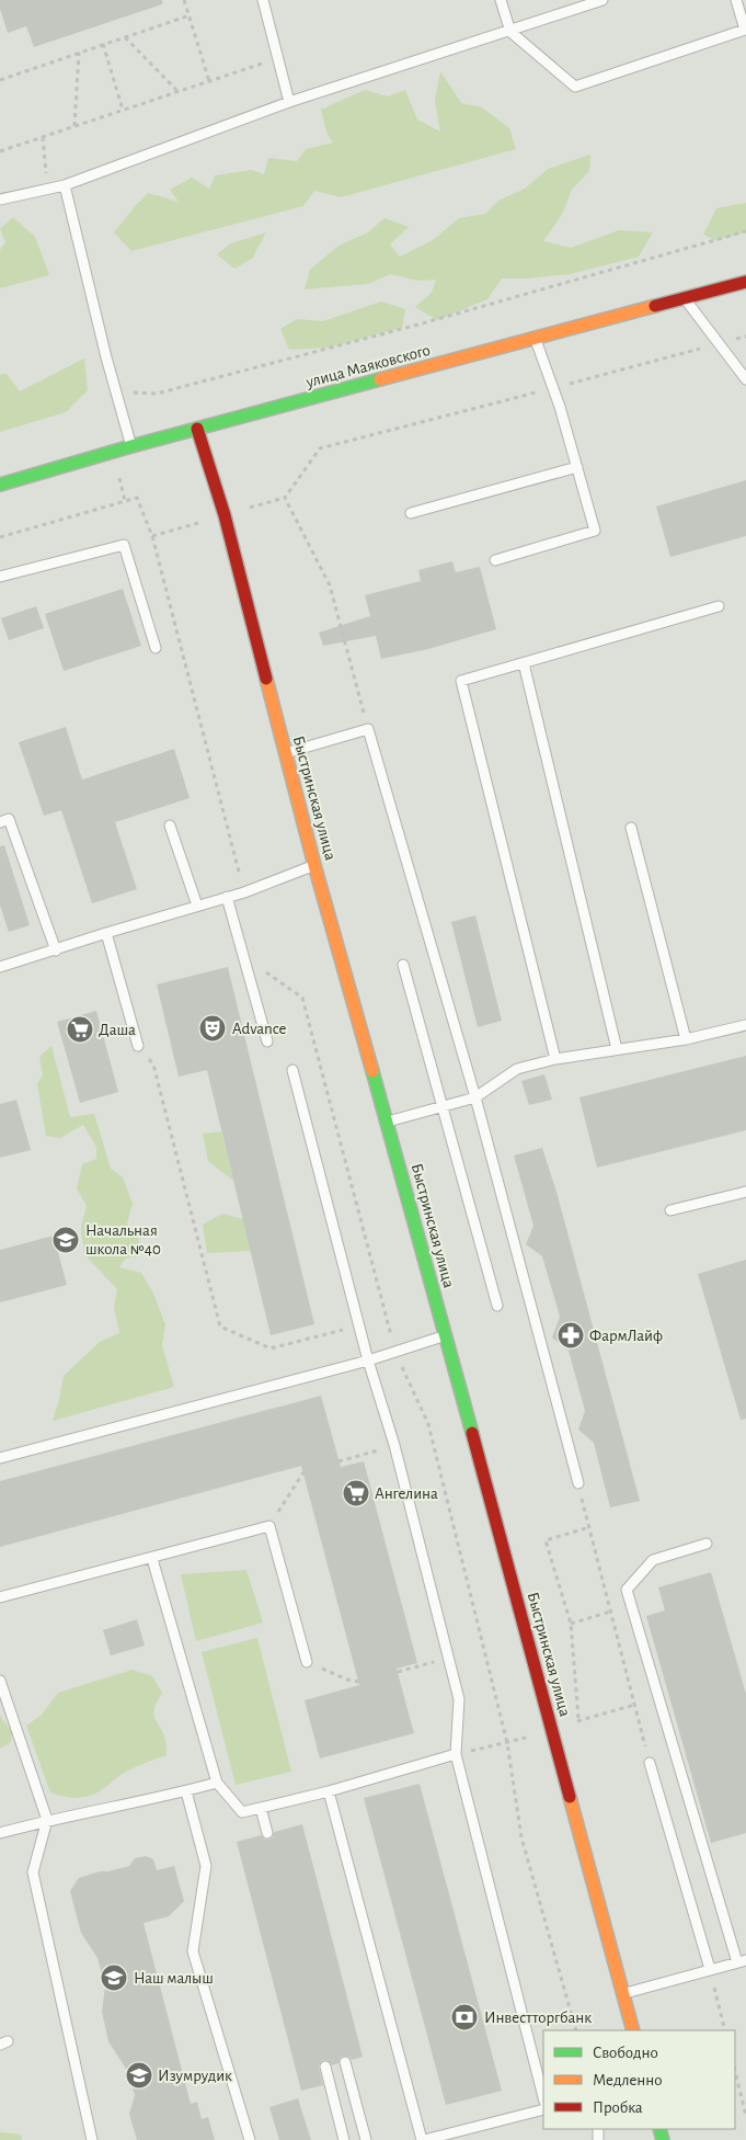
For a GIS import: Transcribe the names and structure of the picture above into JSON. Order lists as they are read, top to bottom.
{
  "streets": {
    "main road": ["улица Маяковского", "Быстринская улица"]
  },
  "crossings": [
    ["улица Маяковского", "Быстринская улица"]
  ],
  "places": {
    "theatre": ["Advance"],
    "supermarket": ["Даша", "Ангелина"],
    "school or university": ["Начальная школа №40", "Наш малыш", "Изумрудик"],
    "pharmacy": ["ФармЛайф"],
    "bank": ["Инвестторгбанк"]
  },
  "legend": ["Свободно", "Медленно", "Пробка"]
}
